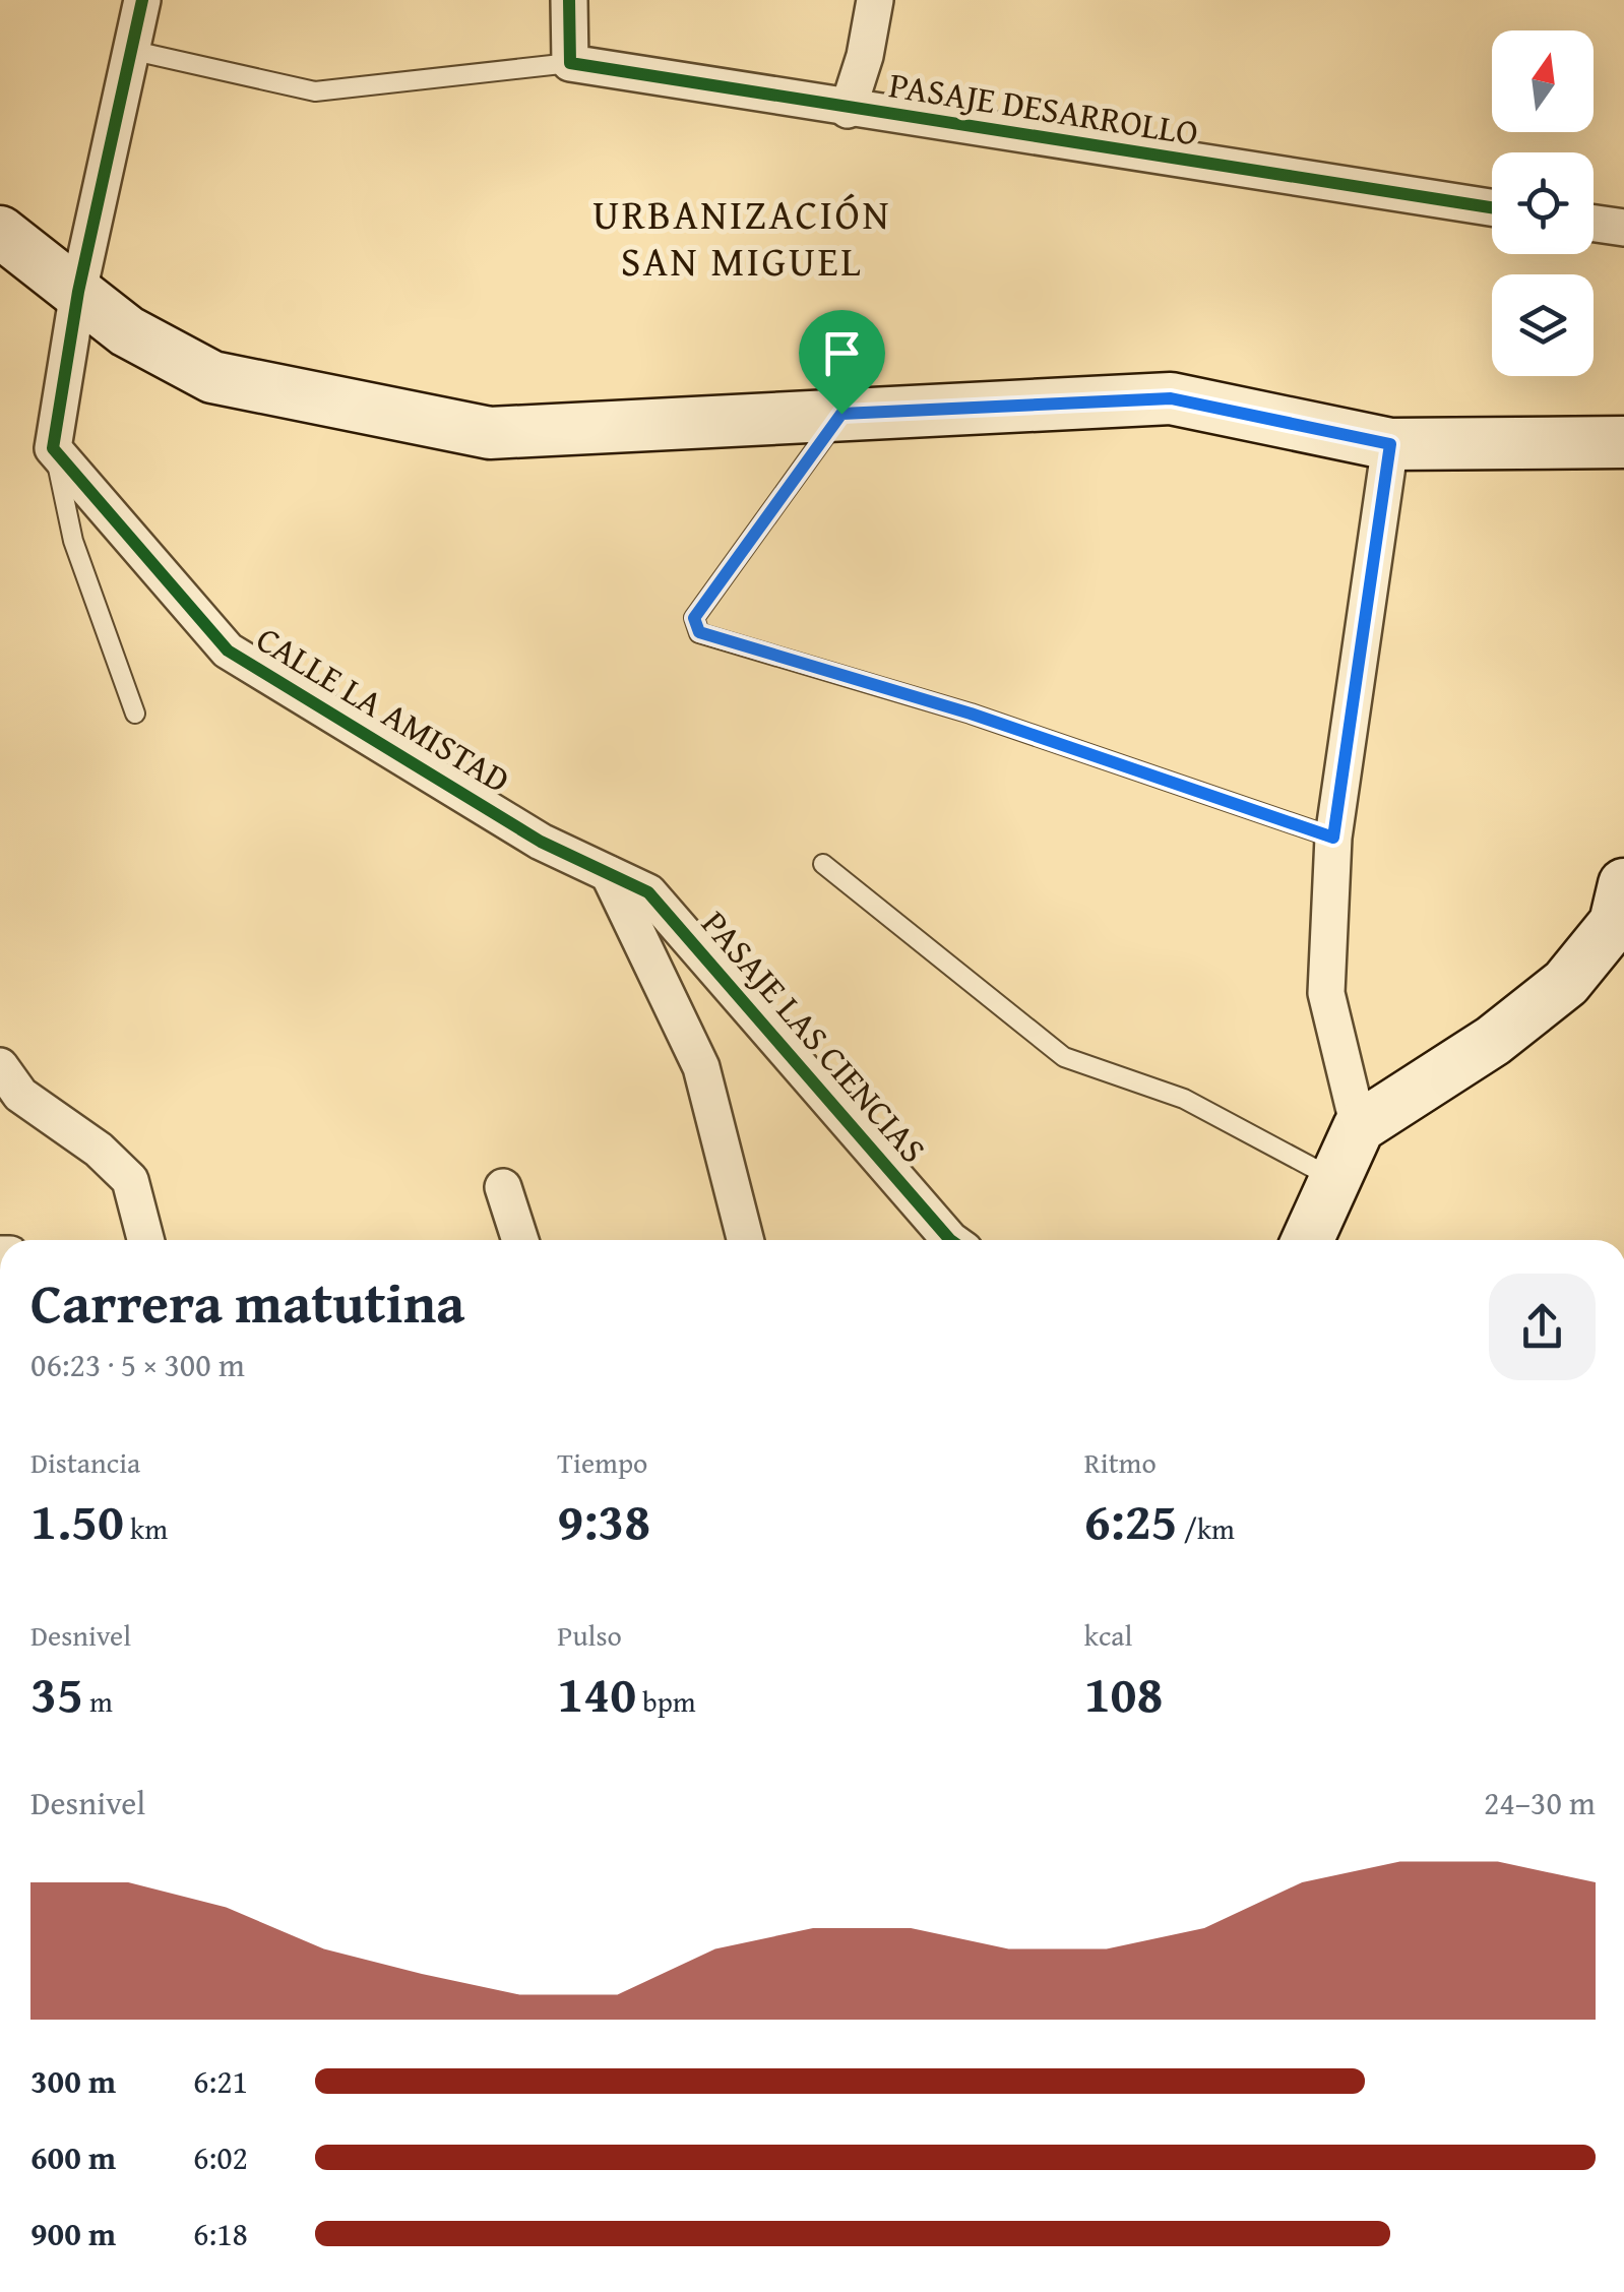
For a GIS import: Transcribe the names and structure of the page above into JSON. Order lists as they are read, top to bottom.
{
  "streets": {
    "street": ["PASAJE DESARROLLO", "CALLE LA AMISTAD", "PASAJE LAS CIENCIAS"]
  },
  "crossings": [
    ["CALLE LA AMISTAD", "PASAJE LAS CIENCIAS"]
  ],
  "districts": ["URBANIZACIÓN SAN MIGUEL"],
  "north": "top",
  "page": {
    "heading": ["Carrera matutina", "06:23 · 5 × 300 m"],
    "stats": [
      ["Distancia", "1.50 km"],
      ["Tiempo", "9:38"],
      ["Ritmo", "6:25 /km"],
      ["Desnivel", "35 m"],
      ["Pulso", "140 bpm"],
      ["kcal", "108"]
    ],
    "chart": ["Desnivel", "24–30 m"],
    "list": [
      {
        "name": "300 m",
        "note": "6:21"
      },
      {
        "name": "600 m",
        "note": "6:02"
      },
      {
        "name": "900 m",
        "note": "6:18"
      }
    ]
  }
}
